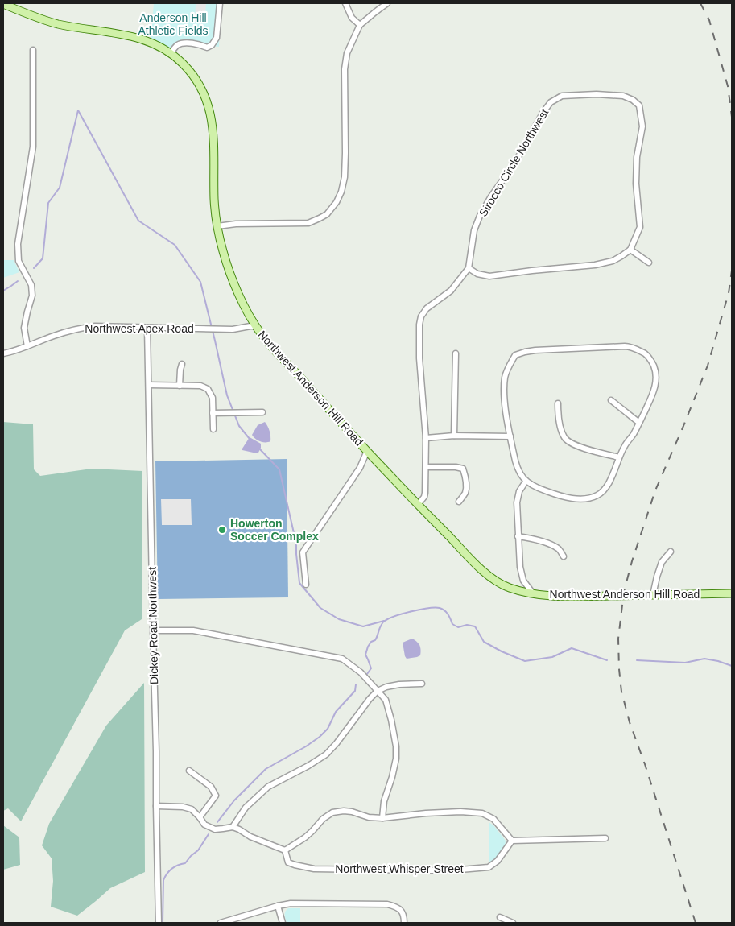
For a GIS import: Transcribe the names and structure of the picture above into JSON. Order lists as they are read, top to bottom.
{
  "streets": {
    "main road": ["Northwest Anderson Hill Road"],
    "street": [
      "Sirocco Circle Northwest",
      "Northwest Apex Road",
      "Dickey Road Northwest",
      "Northwest Whisper Street"
    ]
  },
  "crossings": [
    ["Sirocco Circle Northwest", "Northwest Anderson Hill Road"],
    ["Northwest Apex Road", "Northwest Anderson Hill Road"],
    ["Northwest Apex Road", "Dickey Road Northwest"]
  ],
  "parks": ["Anderson Hill Athletic Fields"],
  "places": ["Howerton Soccer Complex"]
}
